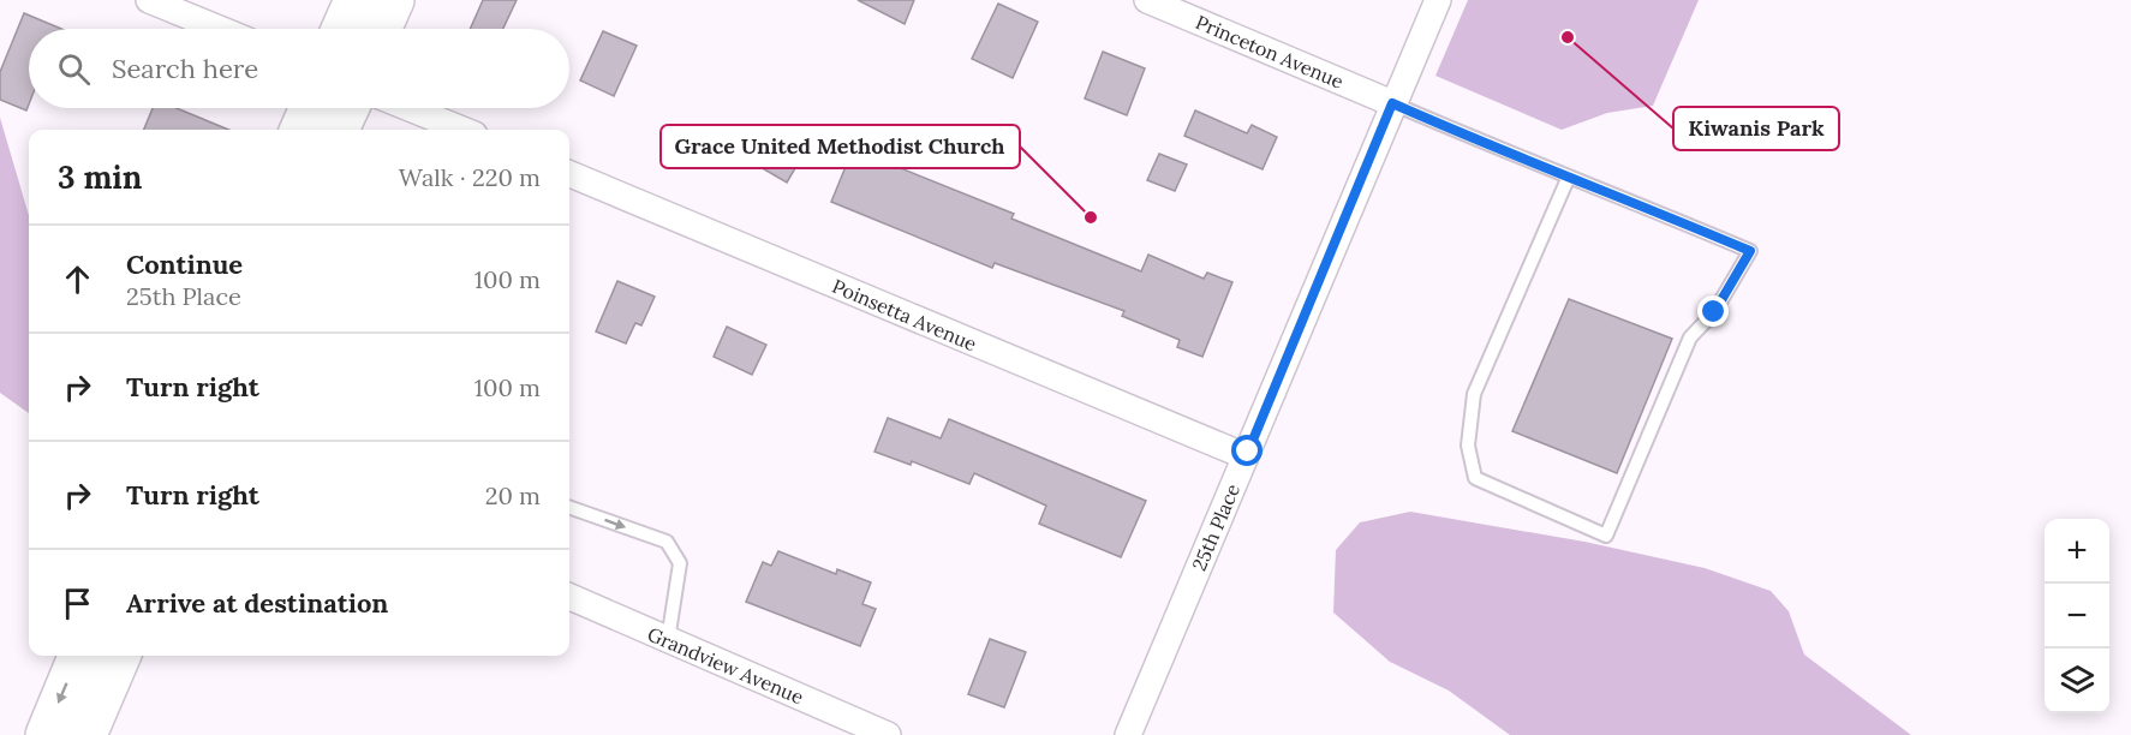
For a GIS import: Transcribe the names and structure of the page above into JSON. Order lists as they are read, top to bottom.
{
  "streets": {
    "street": [
      "Princeton Avenue",
      "Poinsetta Avenue",
      "25th Place",
      "Grandview Avenue"
    ]
  },
  "crossings": [
    ["Princeton Avenue", "25th Place"],
    ["Poinsetta Avenue", "25th Place"]
  ],
  "places": ["Kiwanis Park", "Grace United Methodist Church"],
  "page": {
    "search": "Search here",
    "heading": ["3 min", "Walk · 220 m"],
    "list": [
      ["Continue", "25th Place", "100 m"],
      ["Turn right", "100 m"],
      ["Turn right", "20 m"],
      "Arrive at destination"
    ],
    "map_buttons": ["+", "−"]
  }
}
